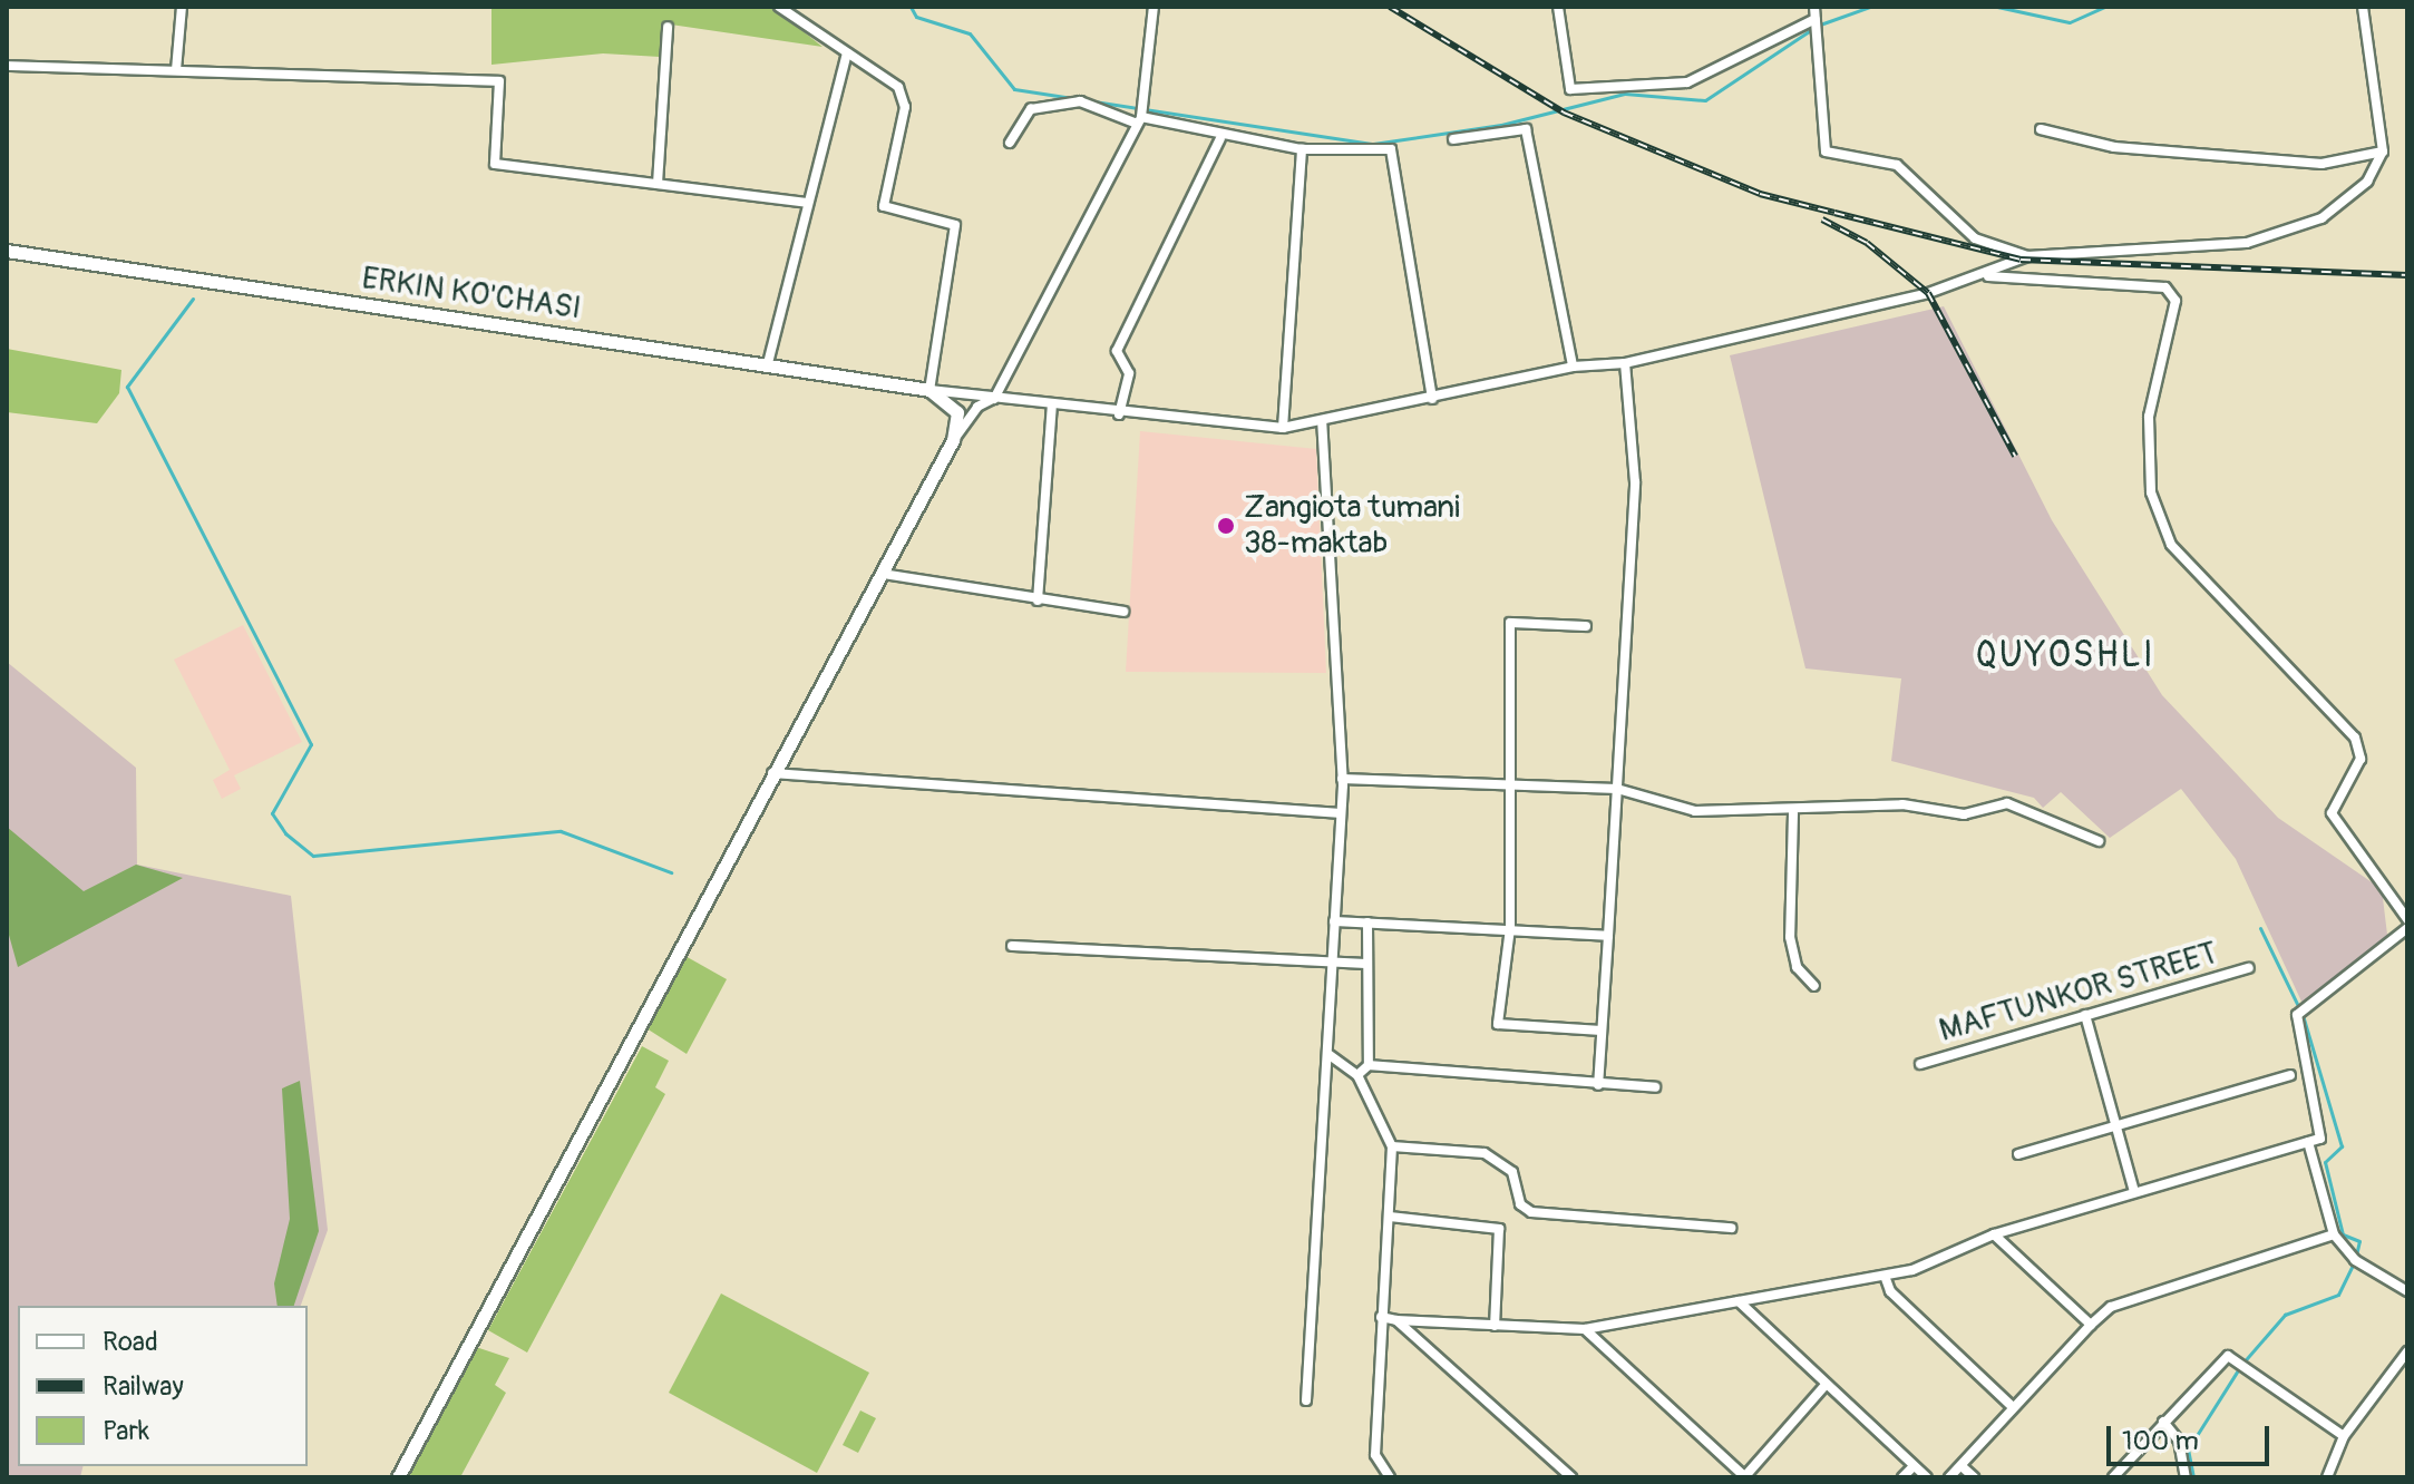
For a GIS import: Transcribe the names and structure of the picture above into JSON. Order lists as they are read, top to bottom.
{
  "streets": {
    "main road": ["ERKIN KO'CHASI"],
    "street": ["MAFTUNKOR STREET"]
  },
  "districts": ["QUYOSHLI"],
  "places": ["Zangiota tumani 38-maktab"],
  "legend": ["Road", "Railway", "Park"],
  "scale_bar": "100 m"
}
